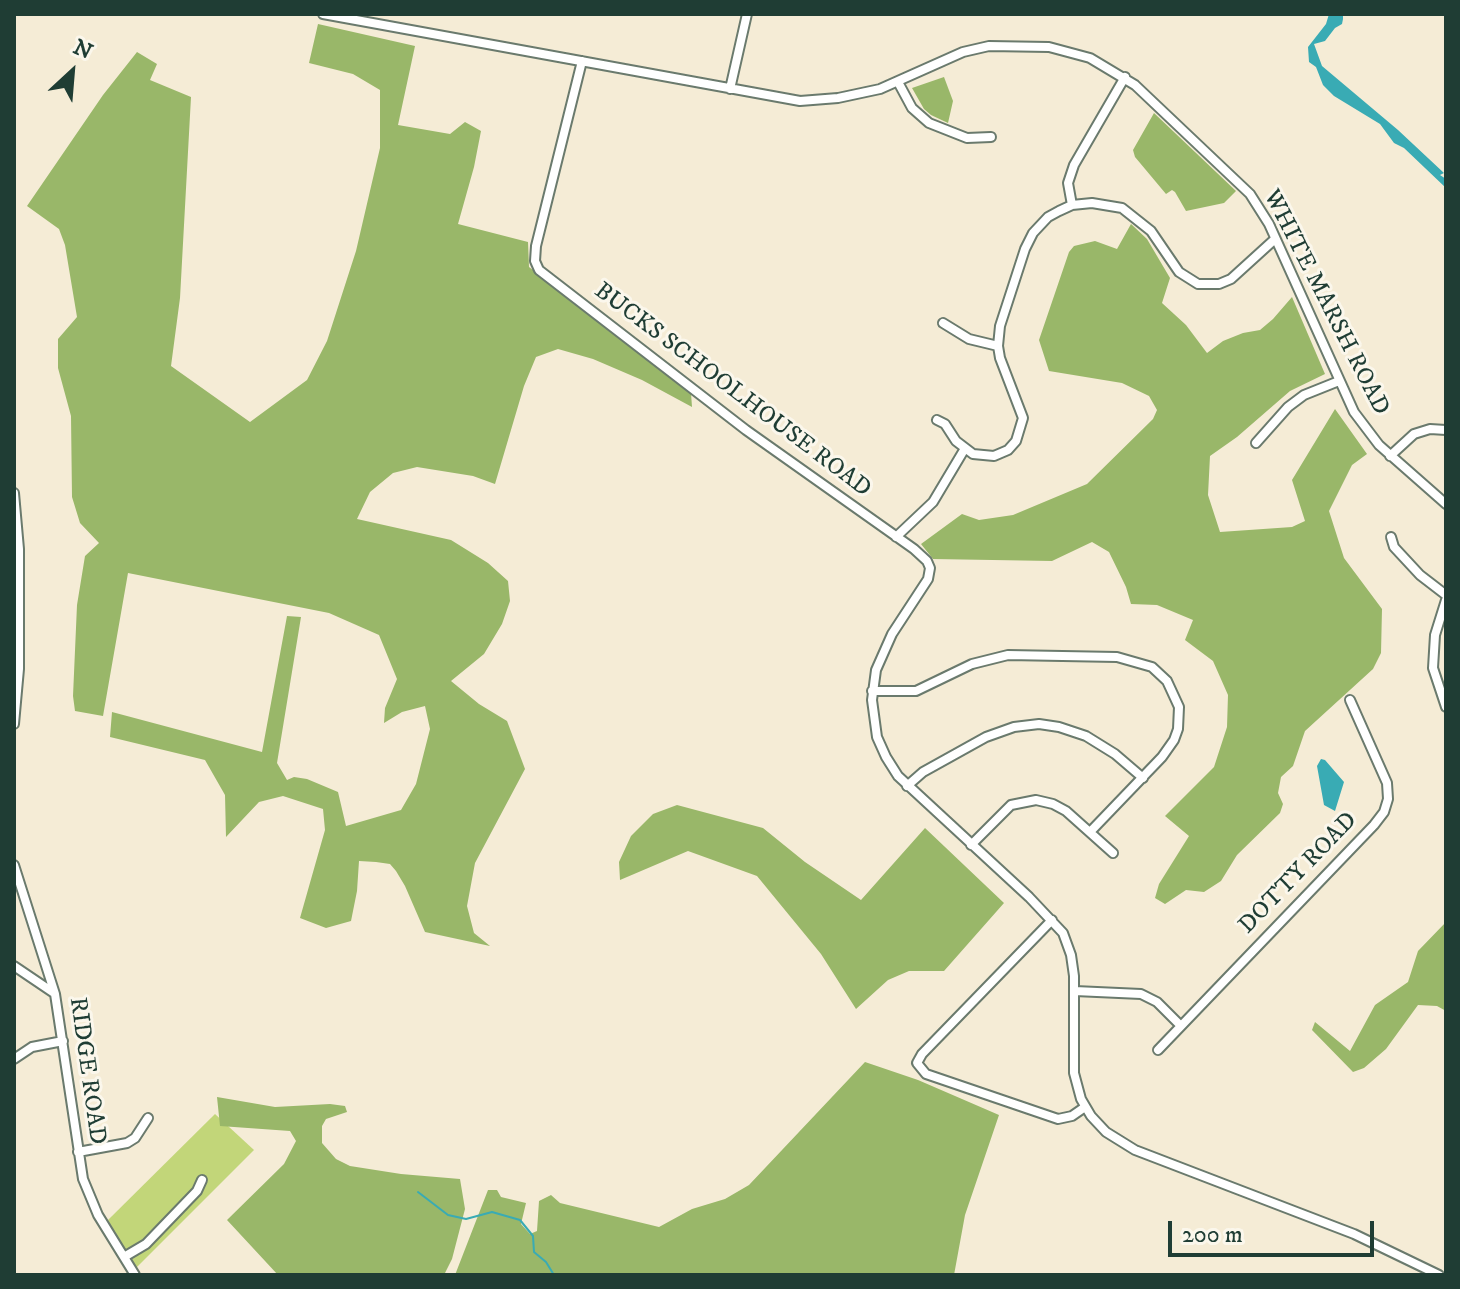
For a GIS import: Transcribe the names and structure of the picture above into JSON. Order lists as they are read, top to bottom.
{
  "streets": {
    "street": [
      "WHITE MARSH ROAD",
      "BUCKS SCHOOLHOUSE ROAD",
      "DOTTY ROAD",
      "RIDGE ROAD"
    ]
  },
  "crossings": [
    ["WHITE MARSH ROAD", "BUCKS SCHOOLHOUSE ROAD"]
  ],
  "scale_bar": "200 m",
  "north": "top right"
}
